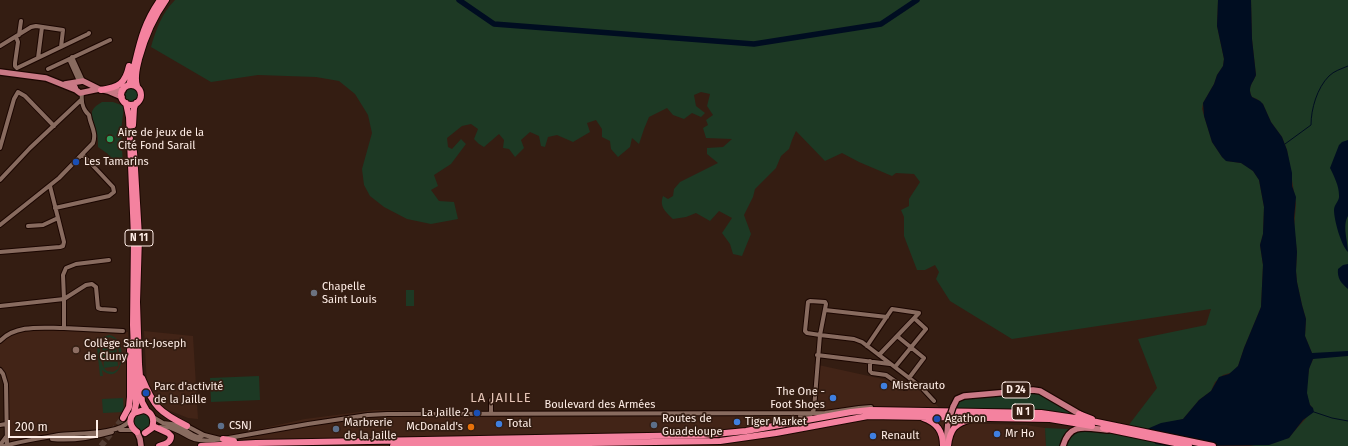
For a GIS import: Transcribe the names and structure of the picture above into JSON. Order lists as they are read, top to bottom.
{
  "streets": {
    "highway": ["N 11", "N 1"],
    "main road": ["D 24"],
    "street": ["Boulevard des Armées"]
  },
  "crossings": [
    ["D 24", "N 1"],
    ["Boulevard des Armées", "N 1"]
  ],
  "districts": ["LA JAILLE"],
  "places": [
    "Aire de jeux de la Cité Fond Sarail",
    "Les Tamarins",
    "Chapelle Saint Louis",
    "Collège Saint-Joseph de Cluny",
    "Misterauto",
    "Parc d'activité de la Jaille",
    "The One - Foot Shoes",
    "La Jaille 2",
    "Agathon",
    "Tiger Market",
    "Total",
    "Routes de Guadeloupe",
    "CSNJ",
    "McDonald's",
    "Marbrerie de la Jaille",
    "Mr Ho",
    "Renault"
  ],
  "scale_bar": "200 m"
}
